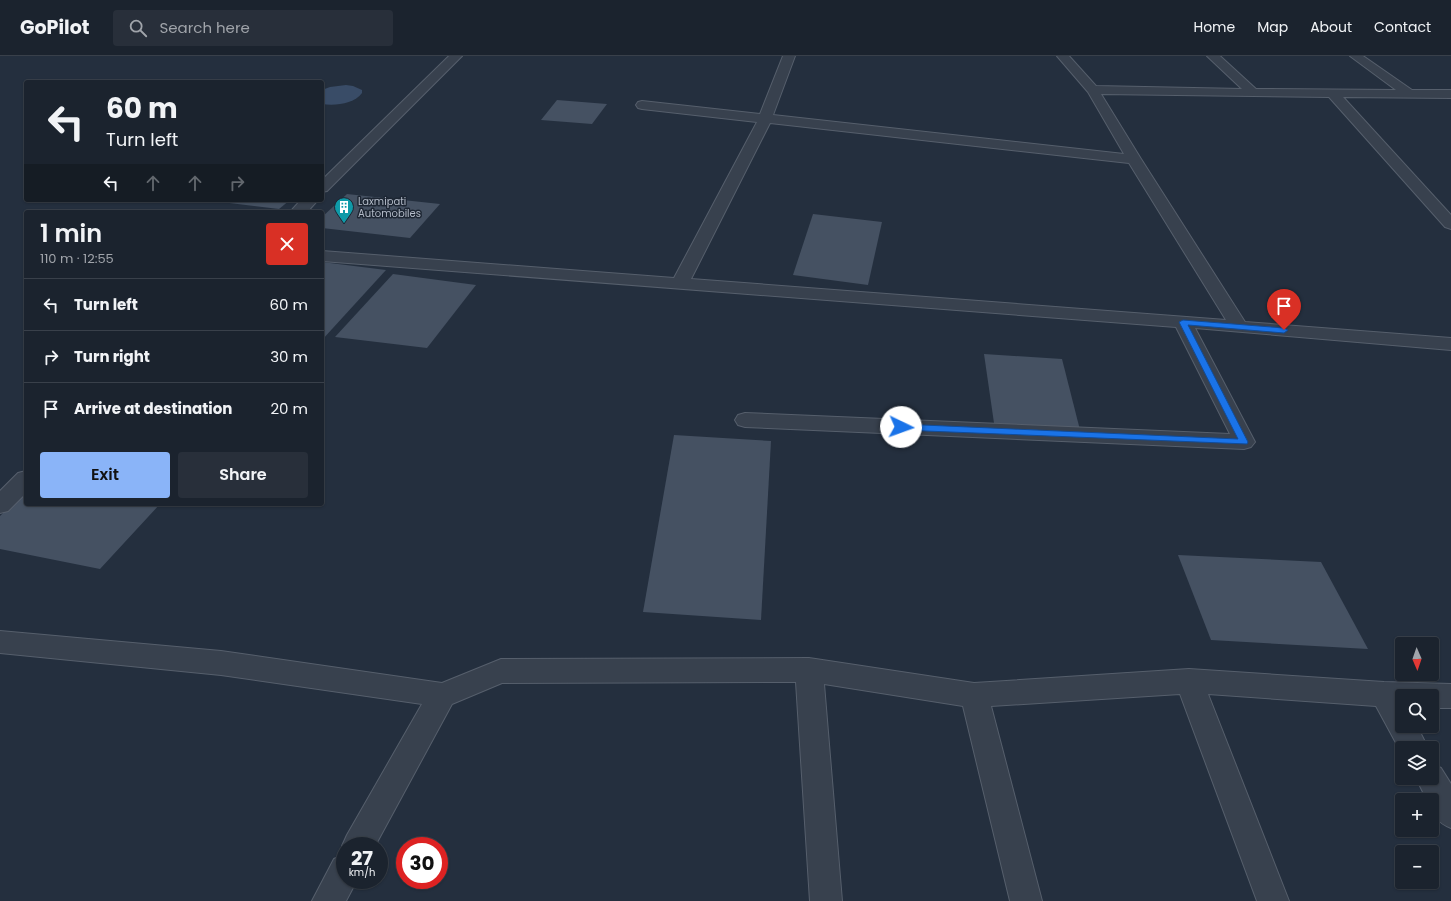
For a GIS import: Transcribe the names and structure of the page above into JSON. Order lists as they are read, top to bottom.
{
  "places": {
    "building": ["Laxmipati Automobiles"]
  },
  "north": "bottom",
  "page": {
    "header": "GoPilot",
    "search": "Search here",
    "nav": [
      "Home",
      "Map",
      "About",
      "Contact"
    ],
    "turn": ["60 m", "Turn left"],
    "heading": ["1 min", "110 m · 12:55"],
    "list": [
      {
        "name": "Turn left",
        "value": "60 m"
      },
      {
        "name": "Turn right",
        "value": "30 m"
      },
      {
        "name": "Arrive at destination",
        "value": "20 m"
      }
    ],
    "buttons": ["Exit", "Share"],
    "map_buttons": ["+", "−"],
    "speed": "27 km/h",
    "limit": "30"
  }
}
